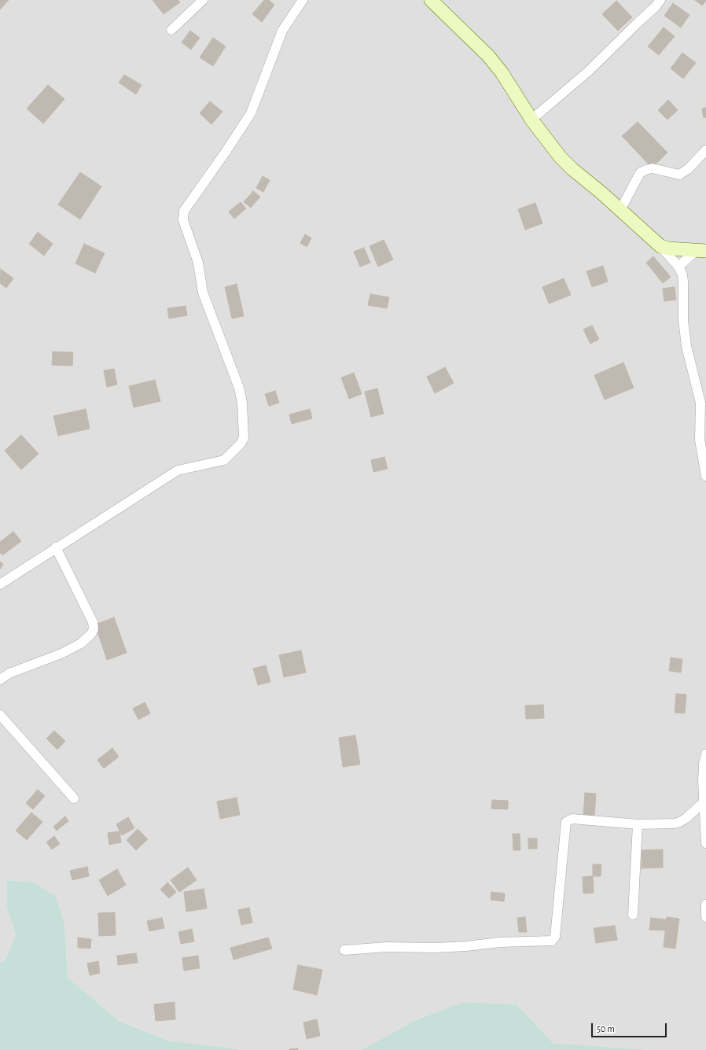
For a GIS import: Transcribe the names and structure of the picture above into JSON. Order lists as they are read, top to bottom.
{
  "scale_bar": "50 m"
}
